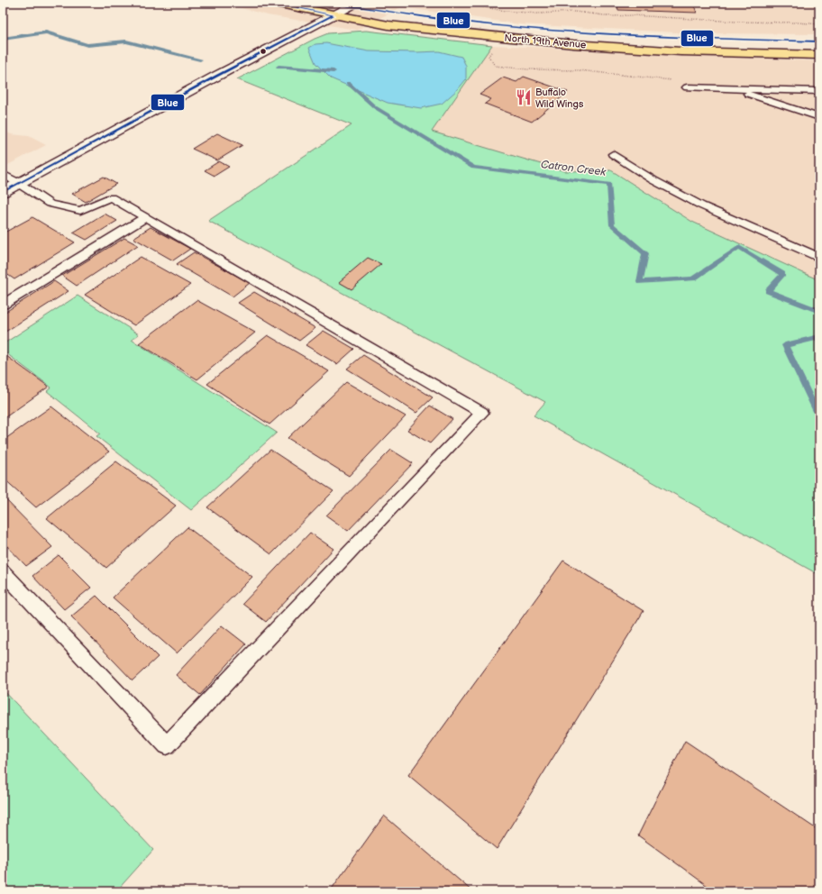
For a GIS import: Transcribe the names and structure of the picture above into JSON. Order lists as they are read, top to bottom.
{
  "streets": {
    "main road": ["North 19th Avenue"]
  },
  "water": ["Catron Creek"],
  "places": {
    "restaurant": ["Buffalo Wild Wings"]
  },
  "lines": ["transit line Blue"]
}
